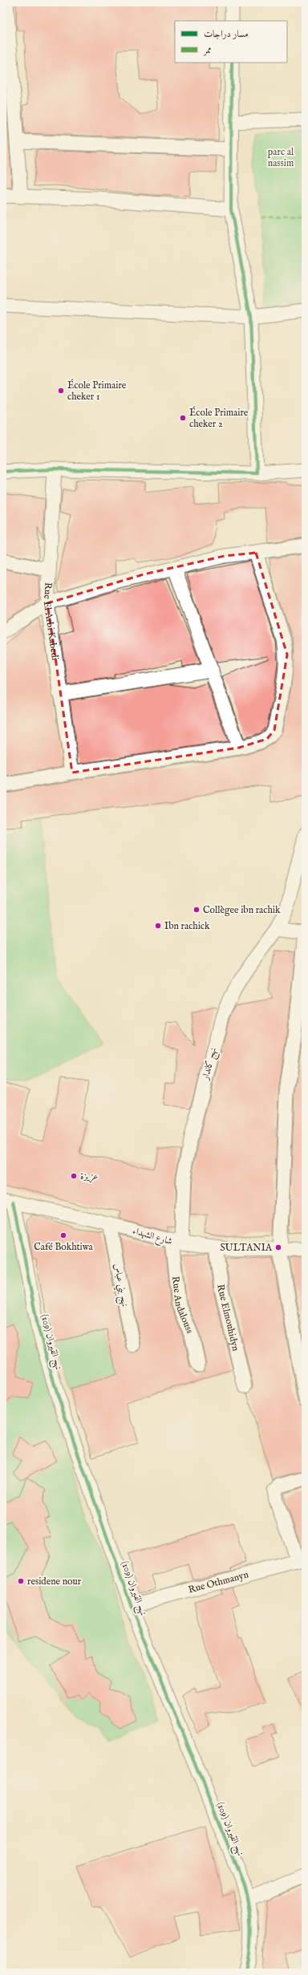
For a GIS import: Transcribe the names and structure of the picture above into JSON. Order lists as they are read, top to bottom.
{
  "streets": {
    "street": [
      "Rue El Arbi Kabedi",
      "نهج كاندار",
      "شارع الشهداء",
      "نهج بني عباس",
      "Rue Andalouss",
      "Rue Elmouhidyn",
      "نهج القيروان (109)",
      "Rue Othmanyn"
    ]
  },
  "crossings": [
    ["نهج كاندار", "شارع الشهداء"],
    ["نهج كاندار", "Rue Andalouss"],
    ["شارع الشهداء", "نهج بني عباس"],
    ["شارع الشهداء", "Rue Andalouss"],
    ["شارع الشهداء", "Rue Elmouhidyn"],
    ["شارع الشهداء", "نهج القيروان (109)"],
    ["نهج القيروان (109)", "Rue Othmanyn"]
  ],
  "parks": ["parc al nassim"],
  "places": [
    "École Primaire cheker 1",
    "École Primaire cheker 2",
    "Collègee ibn rachik",
    "Ibn rachick",
    "عزيزة",
    "Café Bokhtiwa",
    "SULTANIA",
    "residene nour"
  ],
  "legend": ["مسار دراجات", "ممر"]
}
